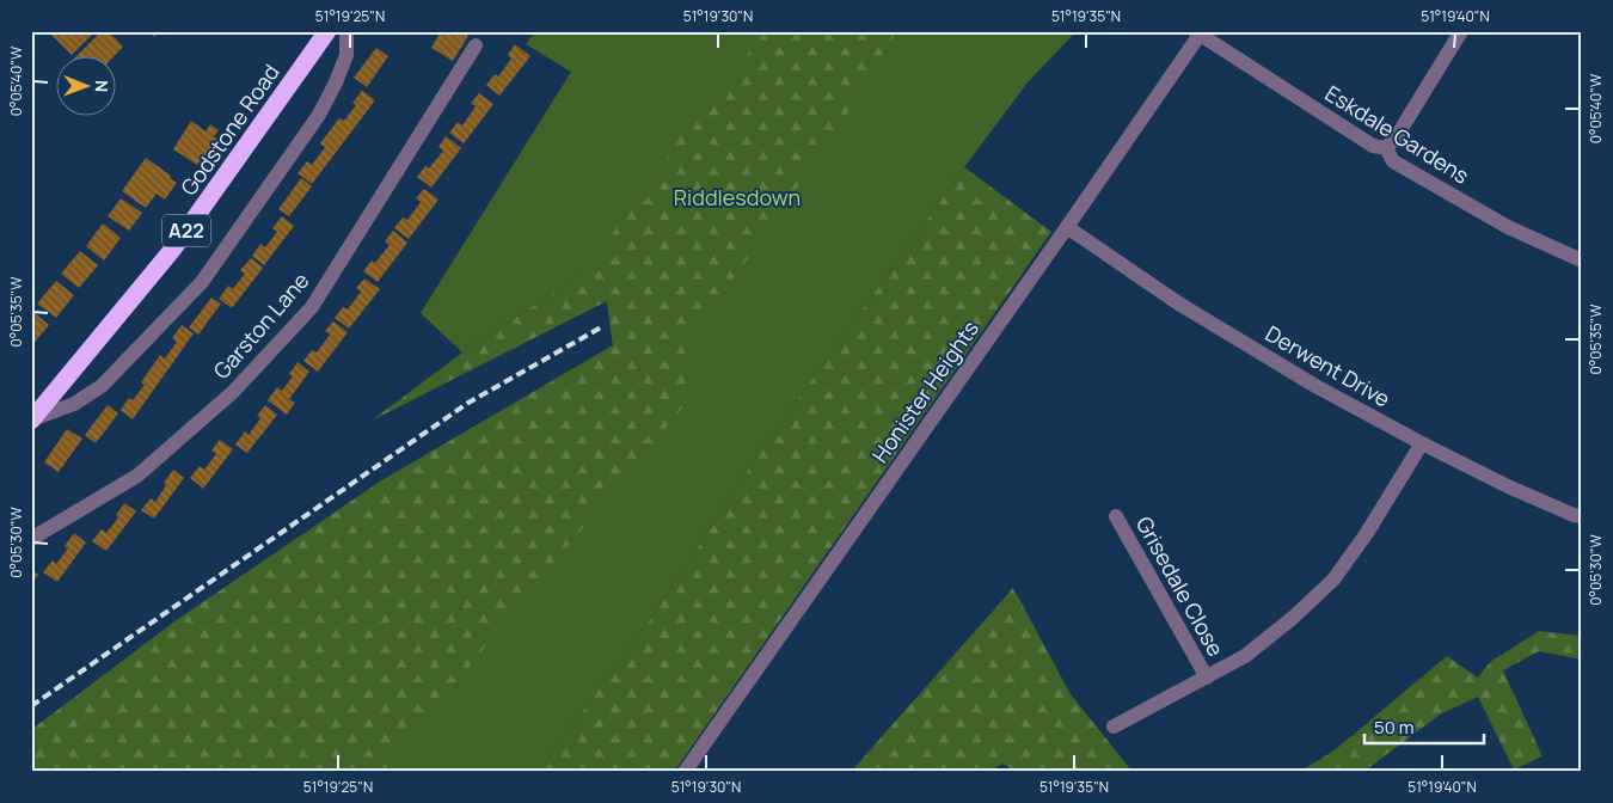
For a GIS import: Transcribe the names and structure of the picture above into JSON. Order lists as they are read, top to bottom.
{
  "streets": {
    "highway": ["Godstone Road", "A22"],
    "street": [
      "Eskdale Gardens",
      "Garston Lane",
      "Derwent Drive",
      "Honister Heights",
      "Grisedale Close"
    ]
  },
  "crossings": [
    ["Eskdale Gardens", "Honister Heights"],
    ["Derwent Drive", "Honister Heights"]
  ],
  "parks": ["Riddlesdown"],
  "scale_bar": "50 m",
  "north": "right",
  "coordinates": [
    "51°19'25\"N",
    "51°19'30\"N",
    "51°19'35\"N",
    "51°19'40\"N",
    "0°05'40\"W",
    "0°05'35\"W",
    "0°05'30\"W"
  ]
}
